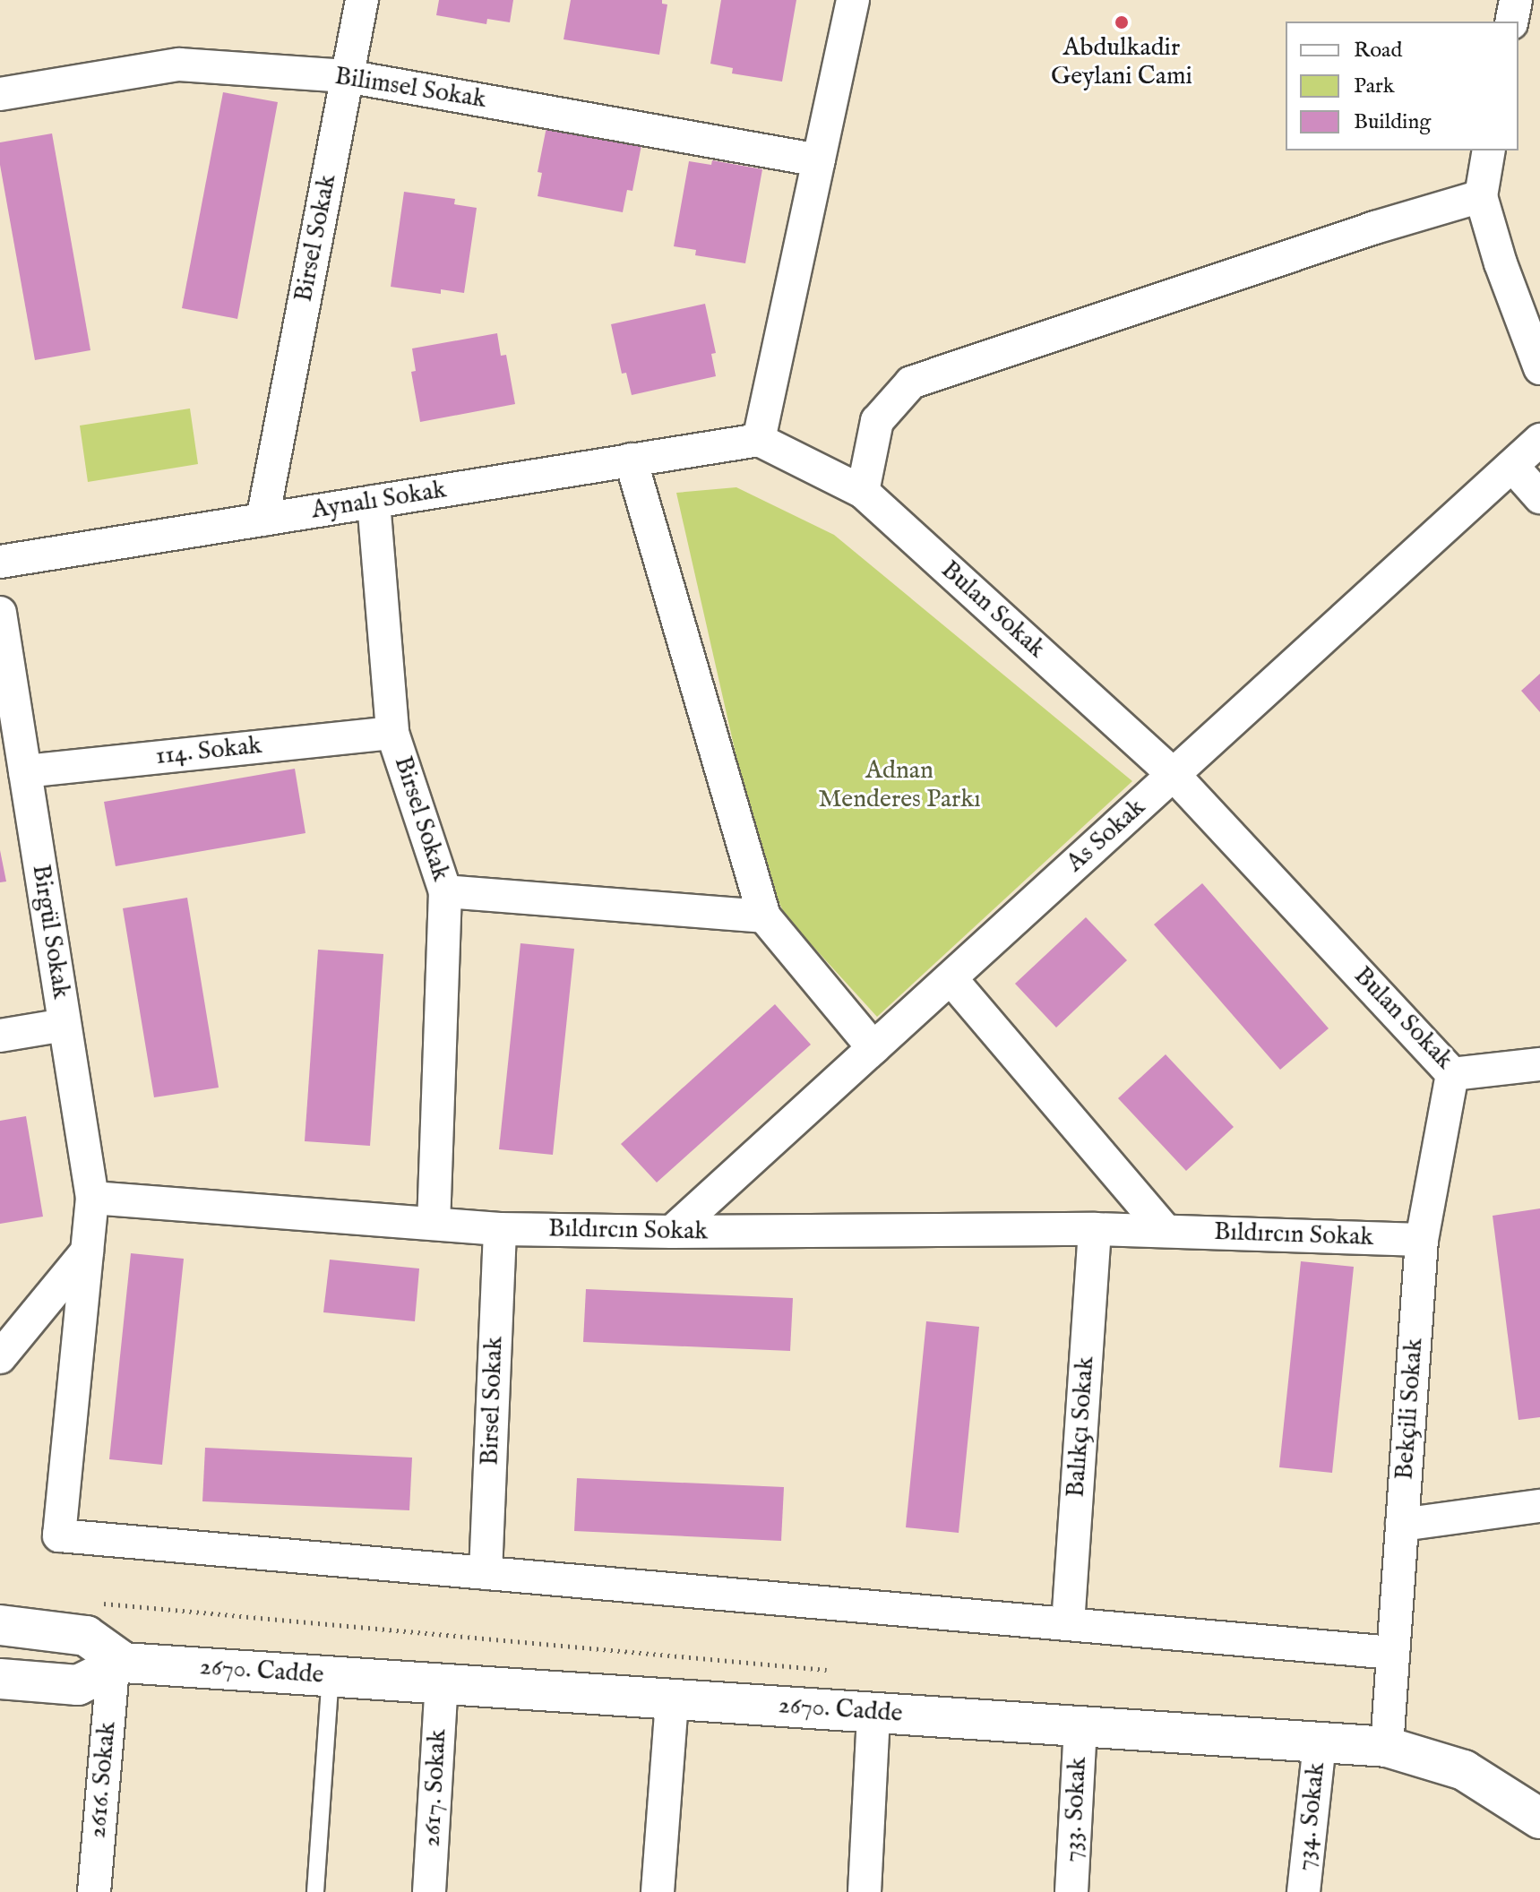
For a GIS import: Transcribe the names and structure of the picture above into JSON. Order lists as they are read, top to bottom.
{
  "streets": {
    "main road": ["2670. Cadde"],
    "street": [
      "Bilimsel Sokak",
      "Birsel Sokak",
      "Aynalı Sokak",
      "Bulan Sokak",
      "114. Sokak",
      "As Sokak",
      "Birgül Sokak",
      "Bıldırcın Sokak",
      "Bekçili Sokak",
      "Balıkçı Sokak",
      "2616. Sokak",
      "2617. Sokak",
      "733. Sokak",
      "734. Sokak"
    ]
  },
  "crossings": [
    ["Bilimsel Sokak", "Birsel Sokak"],
    ["Birsel Sokak", "Aynalı Sokak"],
    ["Birsel Sokak", "114. Sokak"],
    ["Birsel Sokak", "Birgül Sokak"],
    ["Birsel Sokak", "Bıldırcın Sokak"],
    ["Aynalı Sokak", "Bulan Sokak"],
    ["Bulan Sokak", "As Sokak"],
    ["Bulan Sokak", "Bekçili Sokak"],
    ["114. Sokak", "Birgül Sokak"],
    ["As Sokak", "Bıldırcın Sokak"],
    ["Birgül Sokak", "Bıldırcın Sokak"],
    ["Bıldırcın Sokak", "Bekçili Sokak"],
    ["Bıldırcın Sokak", "Balıkçı Sokak"],
    ["Bekçili Sokak", "2670. Cadde"],
    ["2670. Cadde", "2616. Sokak"],
    ["2670. Cadde", "2617. Sokak"],
    ["2670. Cadde", "733. Sokak"],
    ["2670. Cadde", "734. Sokak"]
  ],
  "parks": ["Adnan Menderes Parkı"],
  "places": ["Abdulkadir Geylani Cami"],
  "legend": ["Road", "Park", "Building"]
}
